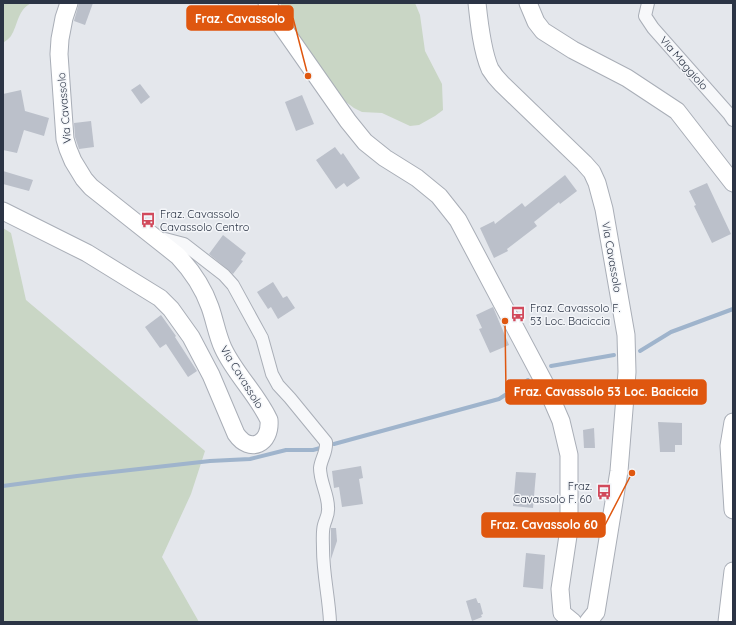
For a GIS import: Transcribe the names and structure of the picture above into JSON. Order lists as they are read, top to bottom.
{
  "streets": {
    "main road": ["Via Cavassolo"],
    "street": ["Via Maggiolo"]
  },
  "places": {
    "other": ["Fraz. Cavassolo", "Fraz. Cavassolo 53 Loc. Baciccia", "Fraz. Cavassolo 60"],
    "bus stop": ["Fraz. Cavassolo Cavassolo Centro", "Fraz. Cavassolo F. 53 Loc. Baciccia", "Fraz. Cavassolo F. 60"]
  }
}
